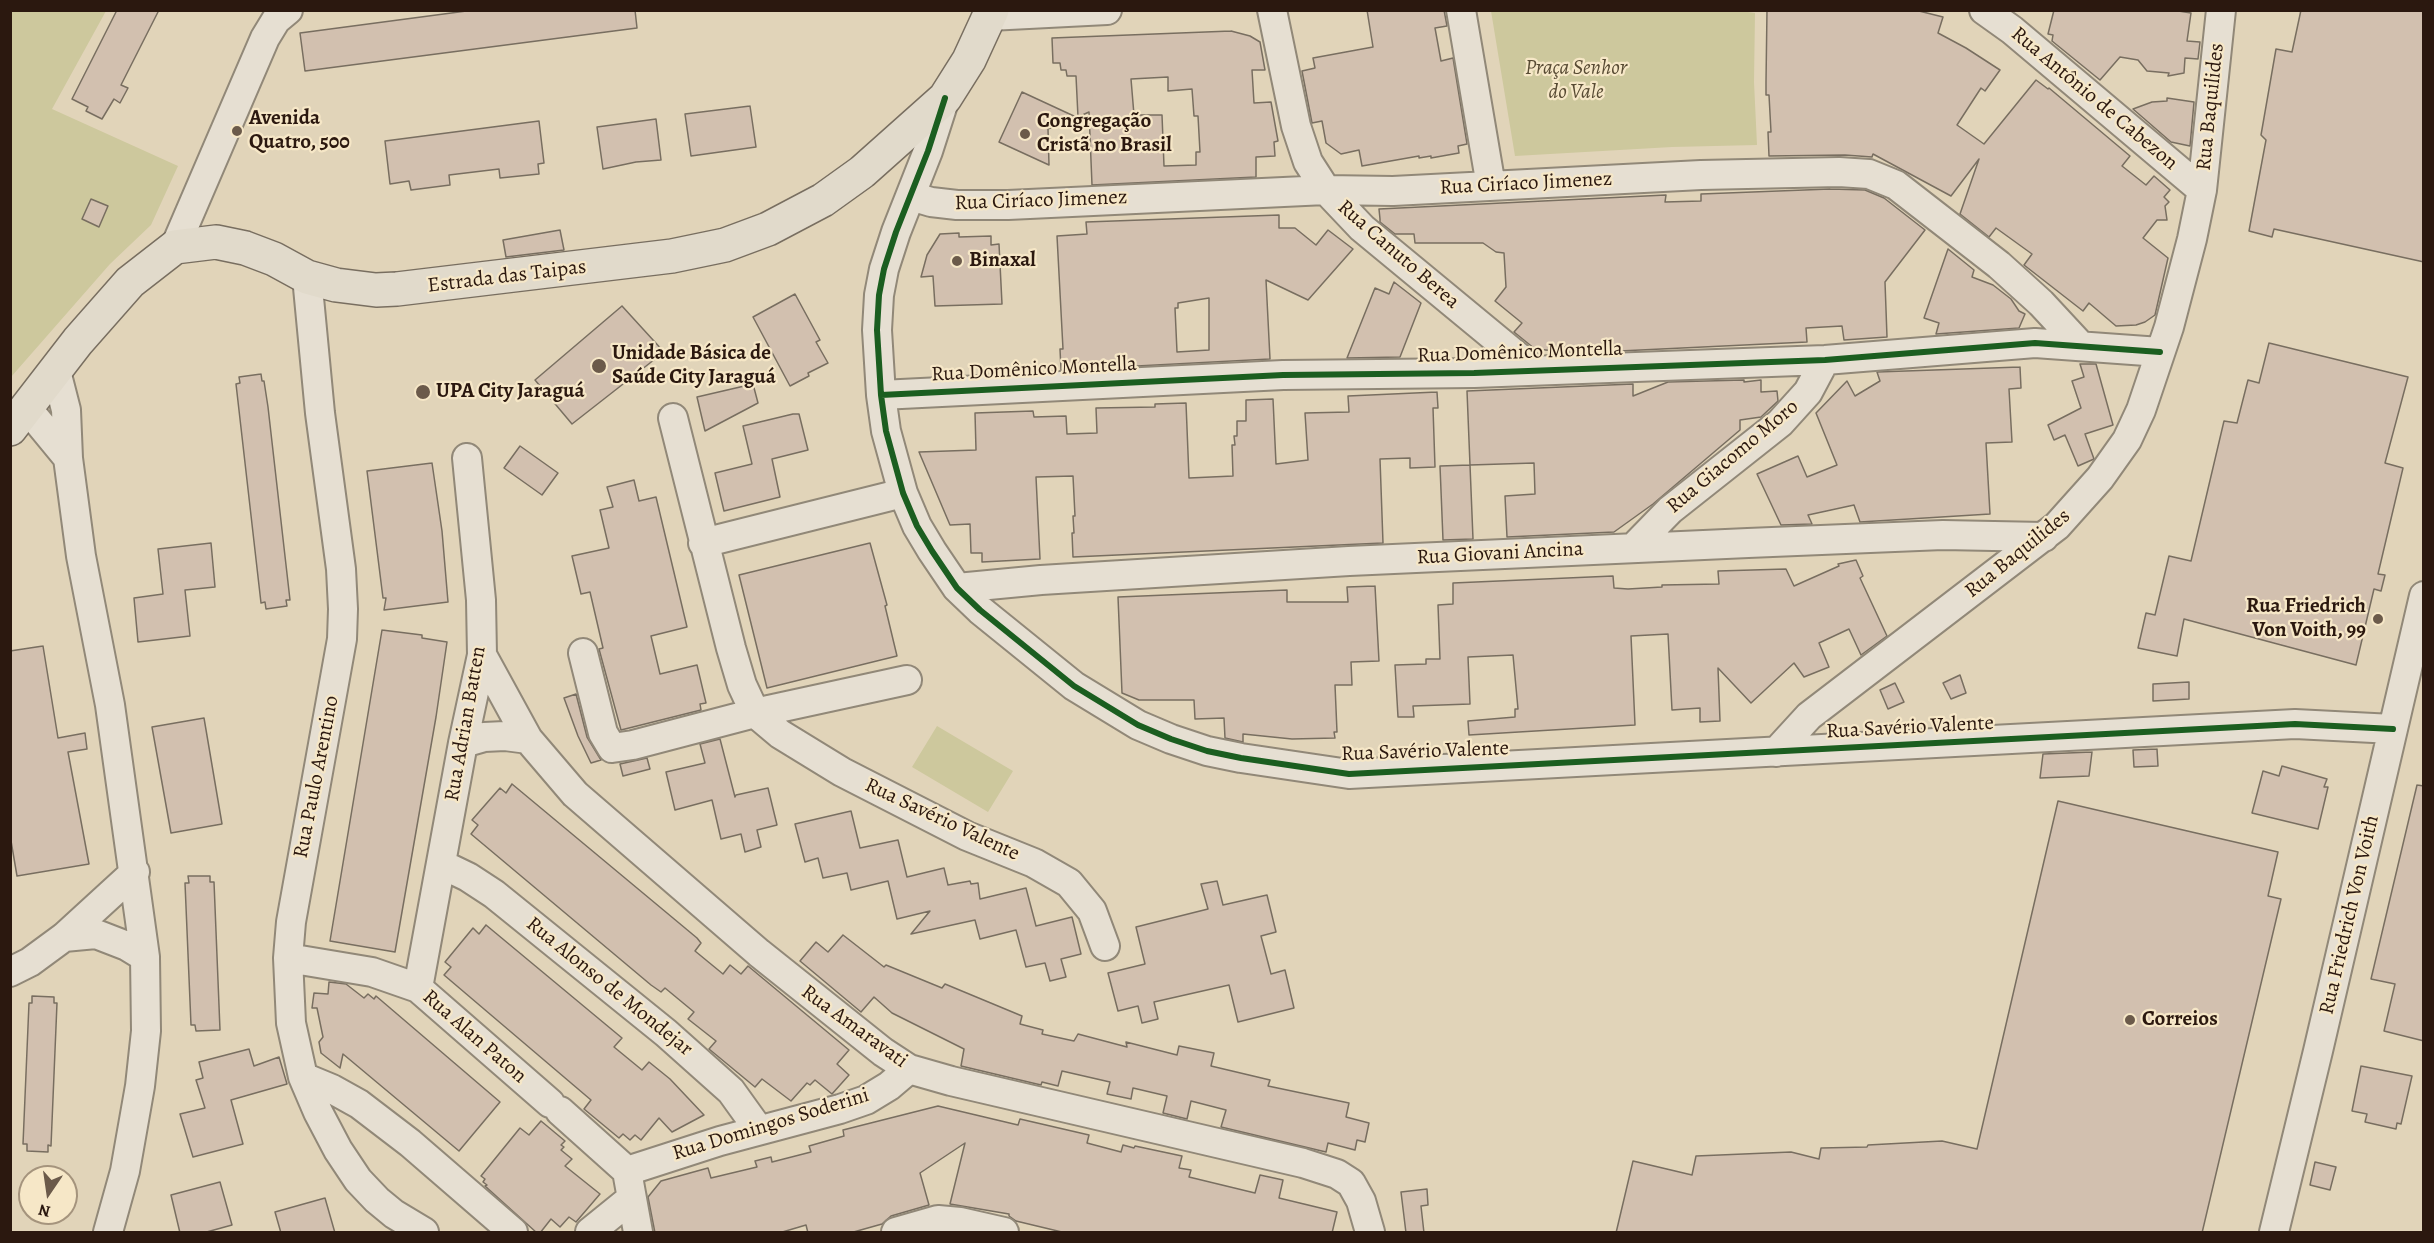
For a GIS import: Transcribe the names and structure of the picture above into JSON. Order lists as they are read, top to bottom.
{
  "streets": {
    "main road": ["Estrada das Taipas"],
    "street": [
      "Rua Antônio de Cabezon",
      "Rua Baquilides",
      "Rua Ciríaco Jimenez",
      "Rua Canuto Berea",
      "Rua Domênico Montella",
      "Rua Giacomo Moro",
      "Rua Giovani Ancina",
      "Rua Adrian Batten",
      "Rua Savério Valente",
      "Rua Paulo Arentino",
      "Rua Friedrich Von Voith",
      "Rua Alonso de Mondejar",
      "Rua Amaravati",
      "Rua Alan Paton",
      "Rua Domingos Soderini"
    ]
  },
  "crossings": [
    ["Rua Antônio de Cabezon", "Rua Baquilides"],
    ["Rua Baquilides", "Rua Domênico Montella"],
    ["Rua Baquilides", "Rua Giovani Ancina"],
    ["Rua Baquilides", "Rua Savério Valente"],
    ["Rua Ciríaco Jimenez", "Rua Canuto Berea"],
    ["Rua Ciríaco Jimenez", "Rua Domênico Montella"],
    ["Rua Ciríaco Jimenez", "Rua Savério Valente"],
    ["Rua Canuto Berea", "Rua Domênico Montella"],
    ["Estrada das Taipas", "Rua Savério Valente"],
    ["Estrada das Taipas", "Rua Paulo Arentino"],
    ["Rua Domênico Montella", "Rua Giacomo Moro"],
    ["Rua Domênico Montella", "Rua Savério Valente"],
    ["Rua Giacomo Moro", "Rua Giovani Ancina"],
    ["Rua Giovani Ancina", "Rua Savério Valente"],
    ["Rua Adrian Batten", "Rua Alonso de Mondejar"],
    ["Rua Adrian Batten", "Rua Amaravati"],
    ["Rua Adrian Batten", "Rua Alan Paton"],
    ["Rua Savério Valente", "Rua Friedrich Von Voith"],
    ["Rua Paulo Arentino", "Rua Alan Paton"],
    ["Rua Alonso de Mondejar", "Rua Domingos Soderini"],
    ["Rua Amaravati", "Rua Domingos Soderini"],
    ["Rua Alan Paton", "Rua Domingos Soderini"]
  ],
  "parks": ["Praça Senhor do Vale"],
  "places": [
    "Avenida Quatro, 500",
    "Congregação Cristã no Brasil",
    "Binaxal",
    "Unidade Básica de Saúde City Jaraguá",
    "UPA City Jaraguá",
    "Rua Friedrich Von Voith, 99",
    "Correios"
  ],
  "north": "bottom"
}
